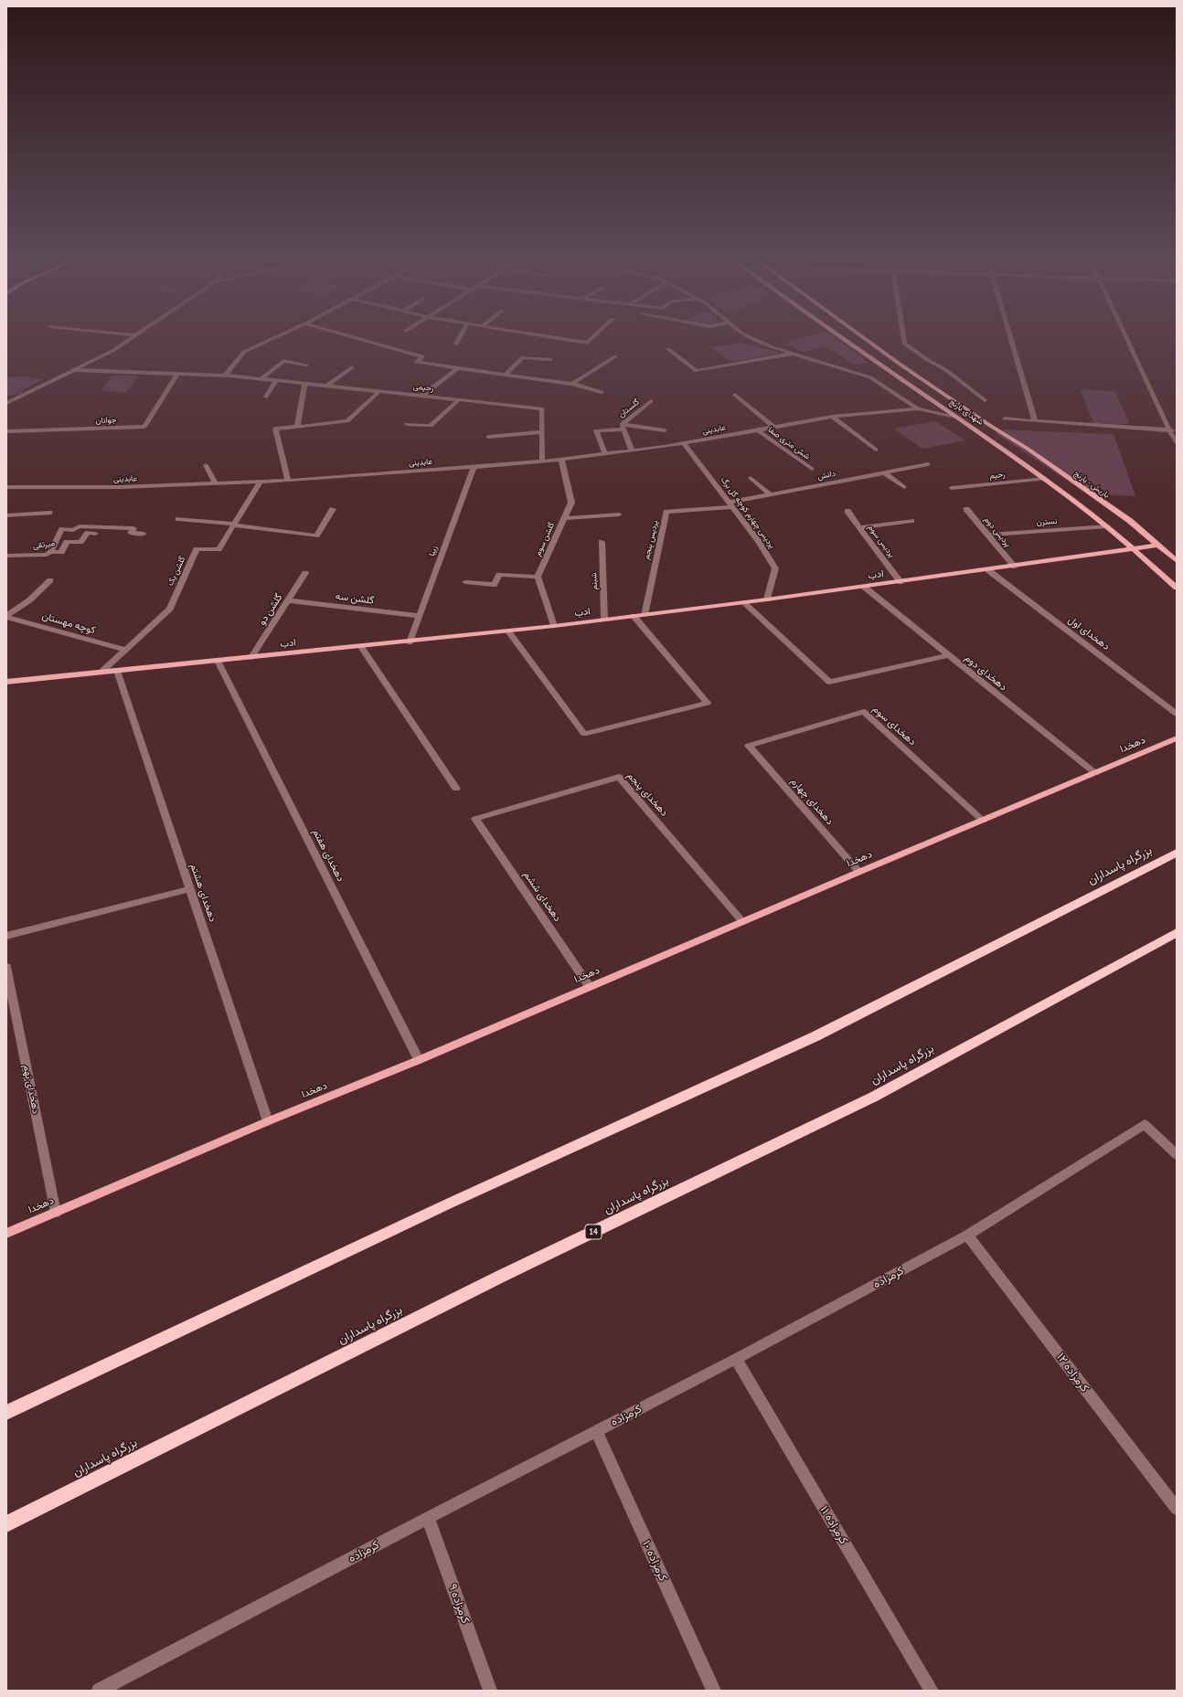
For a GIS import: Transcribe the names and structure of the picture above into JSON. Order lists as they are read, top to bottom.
{
  "streets": {
    "highway": ["بزرگراه پاسداران", "14"],
    "main road": [
      "شهدای بارنج",
      "باریش - بارنج",
      "ادب",
      "دهخدا"
    ],
    "street": [
      "رحیمی",
      "گلستان",
      "جوانان",
      "عابدینی",
      "شش متری صفا",
      "دانش",
      "رحیم",
      "پردیس چهارم کوچه گل برگ",
      "نسترن",
      "پردیس دوم",
      "گلشن سوم",
      "پردیس پنجم",
      "پردیس سوم",
      "میرتقی",
      "زیبا",
      "گلشن یک",
      "شبنم",
      "گلشن سه",
      "گلشن دو",
      "کوچه مهستان",
      "دهخدای اول",
      "دهخدای دوم",
      "دهخدای سوم",
      "دهخدای پنجم",
      "دهخدای چهارم",
      "دهخدای هفتم",
      "دهخدای هشتم",
      "دهخدای ششم",
      "دهخدای نهم",
      "کرمزاده",
      "کرمزاده ١٢",
      "کرمزاده ١١",
      "کرمزاده ١٠",
      "کرمزاده ٩"
    ]
  },
  "crossings": [
    ["رحیمی", "جوانان"],
    ["رحیمی", "عابدینی"],
    ["گلستان", "عابدینی"],
    ["شهدای بارنج", "رحیم"],
    ["شهدای بارنج", "باریش - بارنج"],
    ["شهدای بارنج", "نسترن"],
    ["شهدای بارنج", "ادب"],
    ["عابدینی", "شش متری صفا"],
    ["عابدینی", "پردیس چهارم کوچه گل برگ"],
    ["عابدینی", "گلشن سوم"],
    ["عابدینی", "زیبا"],
    ["عابدینی", "گلشن یک"],
    ["دانش", "پردیس چهارم کوچه گل برگ"],
    ["دانش", "پردیس پنجم"],
    ["باریش - بارنج", "ادب"],
    ["پردیس چهارم کوچه گل برگ", "پردیس پنجم"],
    ["پردیس چهارم کوچه گل برگ", "ادب"],
    ["نسترن", "پردیس دوم"],
    ["پردیس دوم", "ادب"],
    ["پردیس پنجم", "ادب"],
    ["پردیس سوم", "ادب"],
    ["زیبا", "ادب"],
    ["زیبا", "گلشن سه"],
    ["گلشن یک", "ادب"],
    ["گلشن یک", "کوچه مهستان"],
    ["ادب", "شبنم"],
    ["ادب", "گلشن دو"],
    ["ادب", "دهخدای اول"],
    ["ادب", "دهخدای دوم"],
    ["ادب", "دهخدای هفتم"],
    ["ادب", "دهخدای هشتم"],
    ["گلشن سه", "گلشن دو"],
    ["دهخدای دوم", "دهخدا"],
    ["دهخدای سوم", "دهخدا"],
    ["دهخدای سوم", "دهخدای چهارم"],
    ["دهخدا", "دهخدای پنجم"],
    ["دهخدا", "دهخدای چهارم"],
    ["دهخدا", "دهخدای هفتم"],
    ["دهخدا", "دهخدای هشتم"],
    ["دهخدا", "دهخدای ششم"],
    ["دهخدا", "دهخدای نهم"],
    ["دهخدای پنجم", "دهخدای ششم"],
    ["کرمزاده", "کرمزاده ١٢"],
    ["کرمزاده", "کرمزاده ١١"],
    ["کرمزاده", "کرمزاده ١٠"],
    ["کرمزاده", "کرمزاده ٩"]
  ]
}
